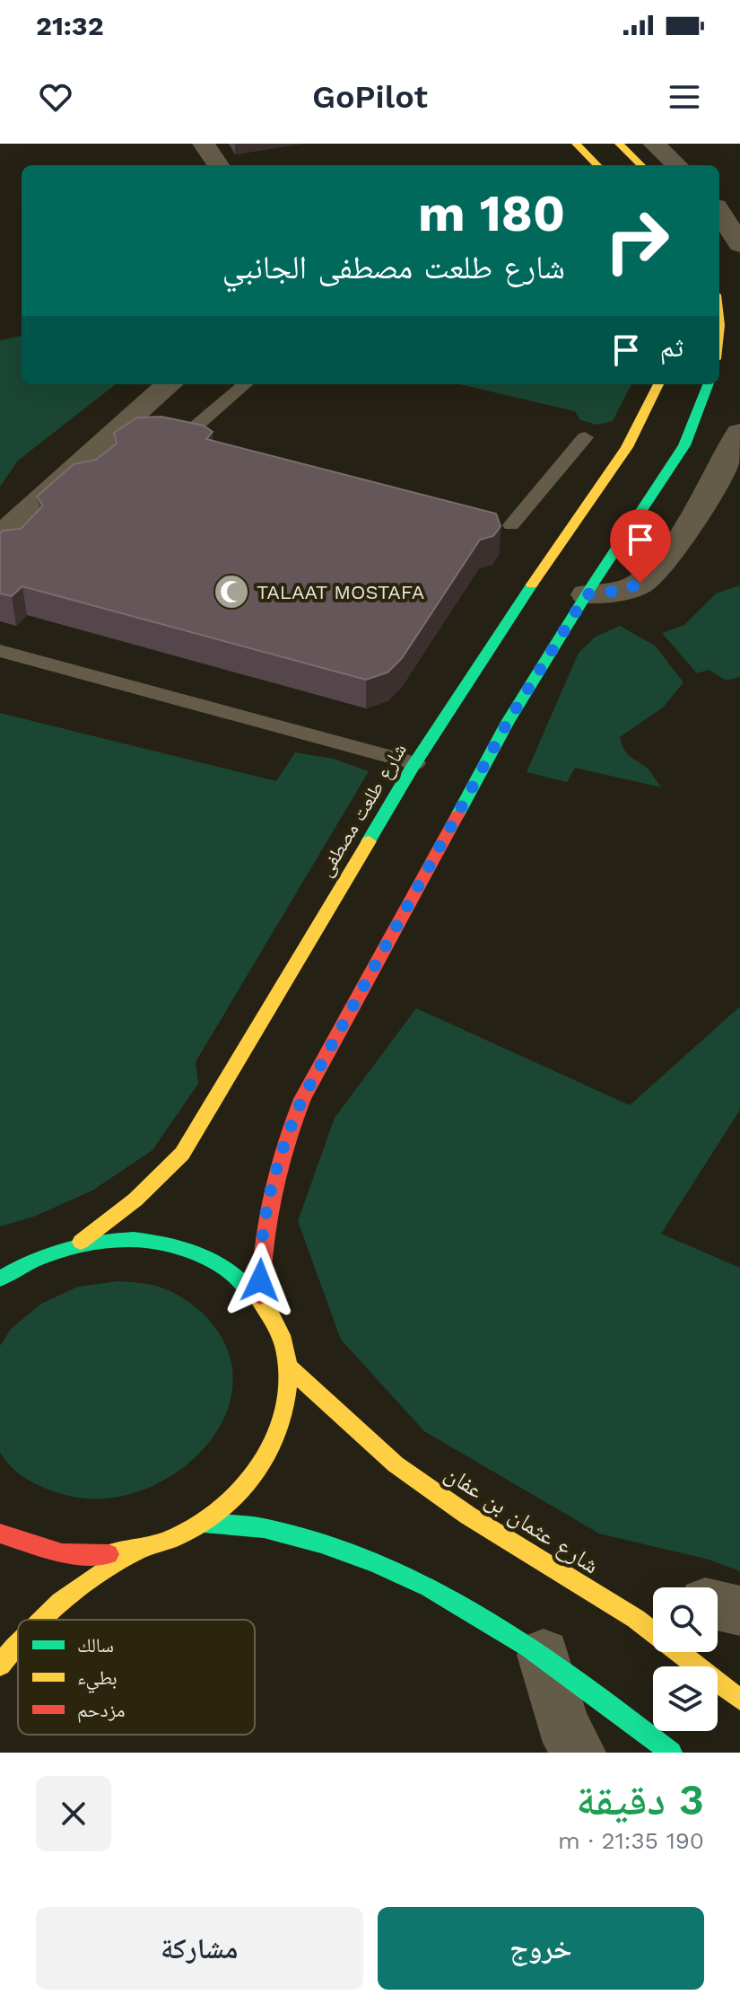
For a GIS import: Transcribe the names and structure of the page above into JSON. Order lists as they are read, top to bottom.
{
  "streets": {
    "street": ["شارع طلعت مصطفى", "شارع عثمان بن عفان"]
  },
  "places": {
    "mosque": ["TALAAT MOSTAFA"]
  },
  "legend": ["سالك", "بطيء", "مزدحم"],
  "page": {
    "status": "21:32",
    "header": "GoPilot",
    "turn": ["180 m", "شارع طلعت مصطفى الجانبي"],
    "then": "ثم",
    "heading": ["3 دقيقة", "190 m · 21:35"],
    "buttons": ["خروج", "مشاركة"]
  }
}
